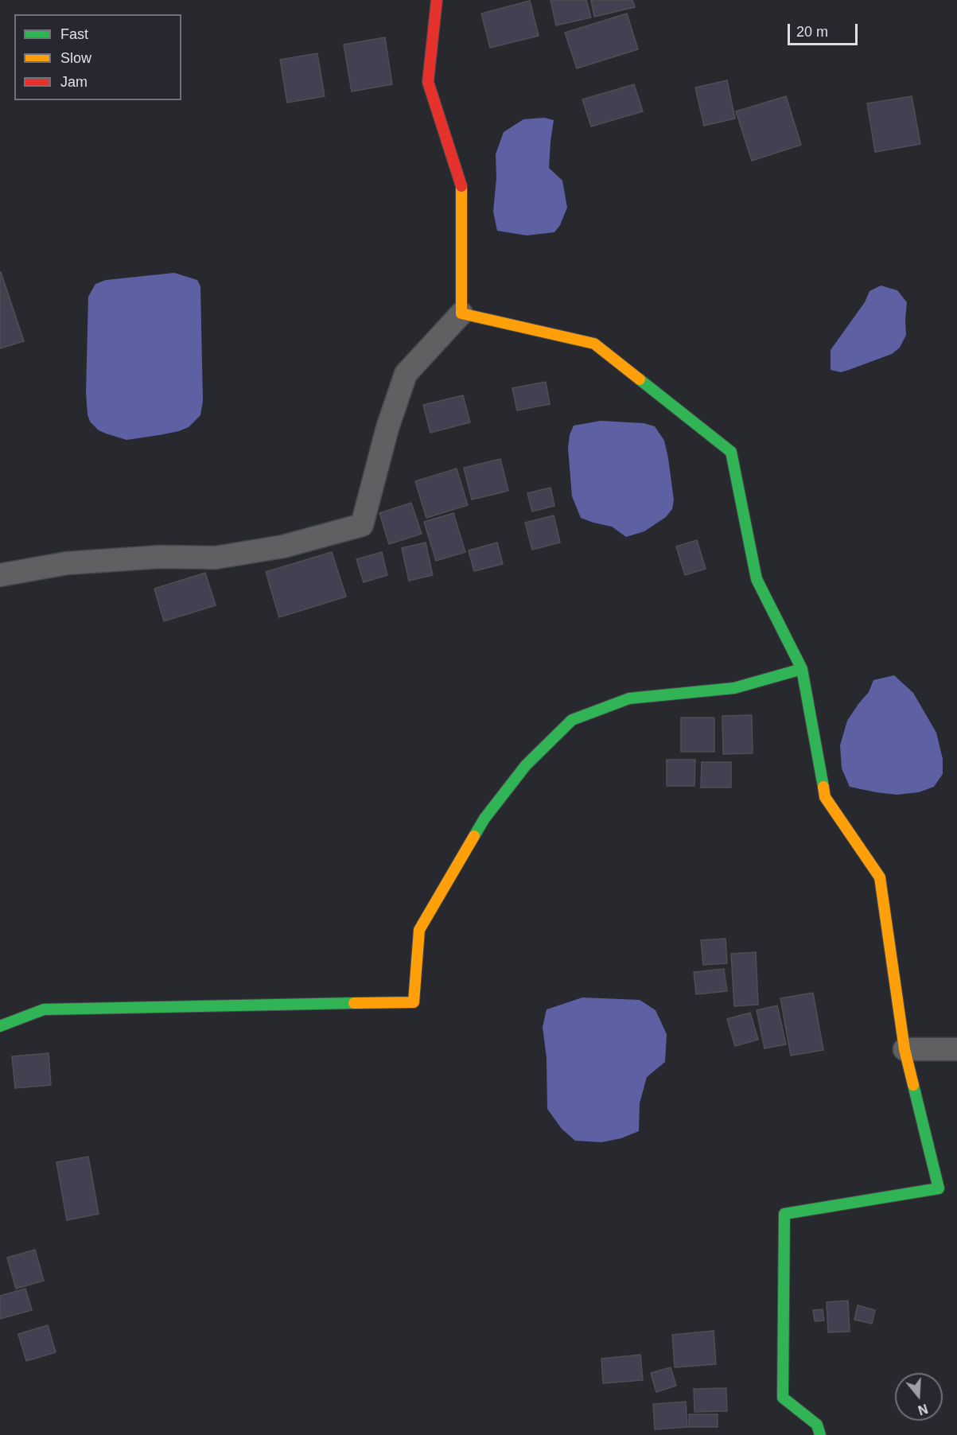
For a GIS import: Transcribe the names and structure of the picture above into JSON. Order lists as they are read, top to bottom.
{
  "legend": ["Fast", "Slow", "Jam"],
  "scale_bar": "20 m",
  "north": "bottom"
}
